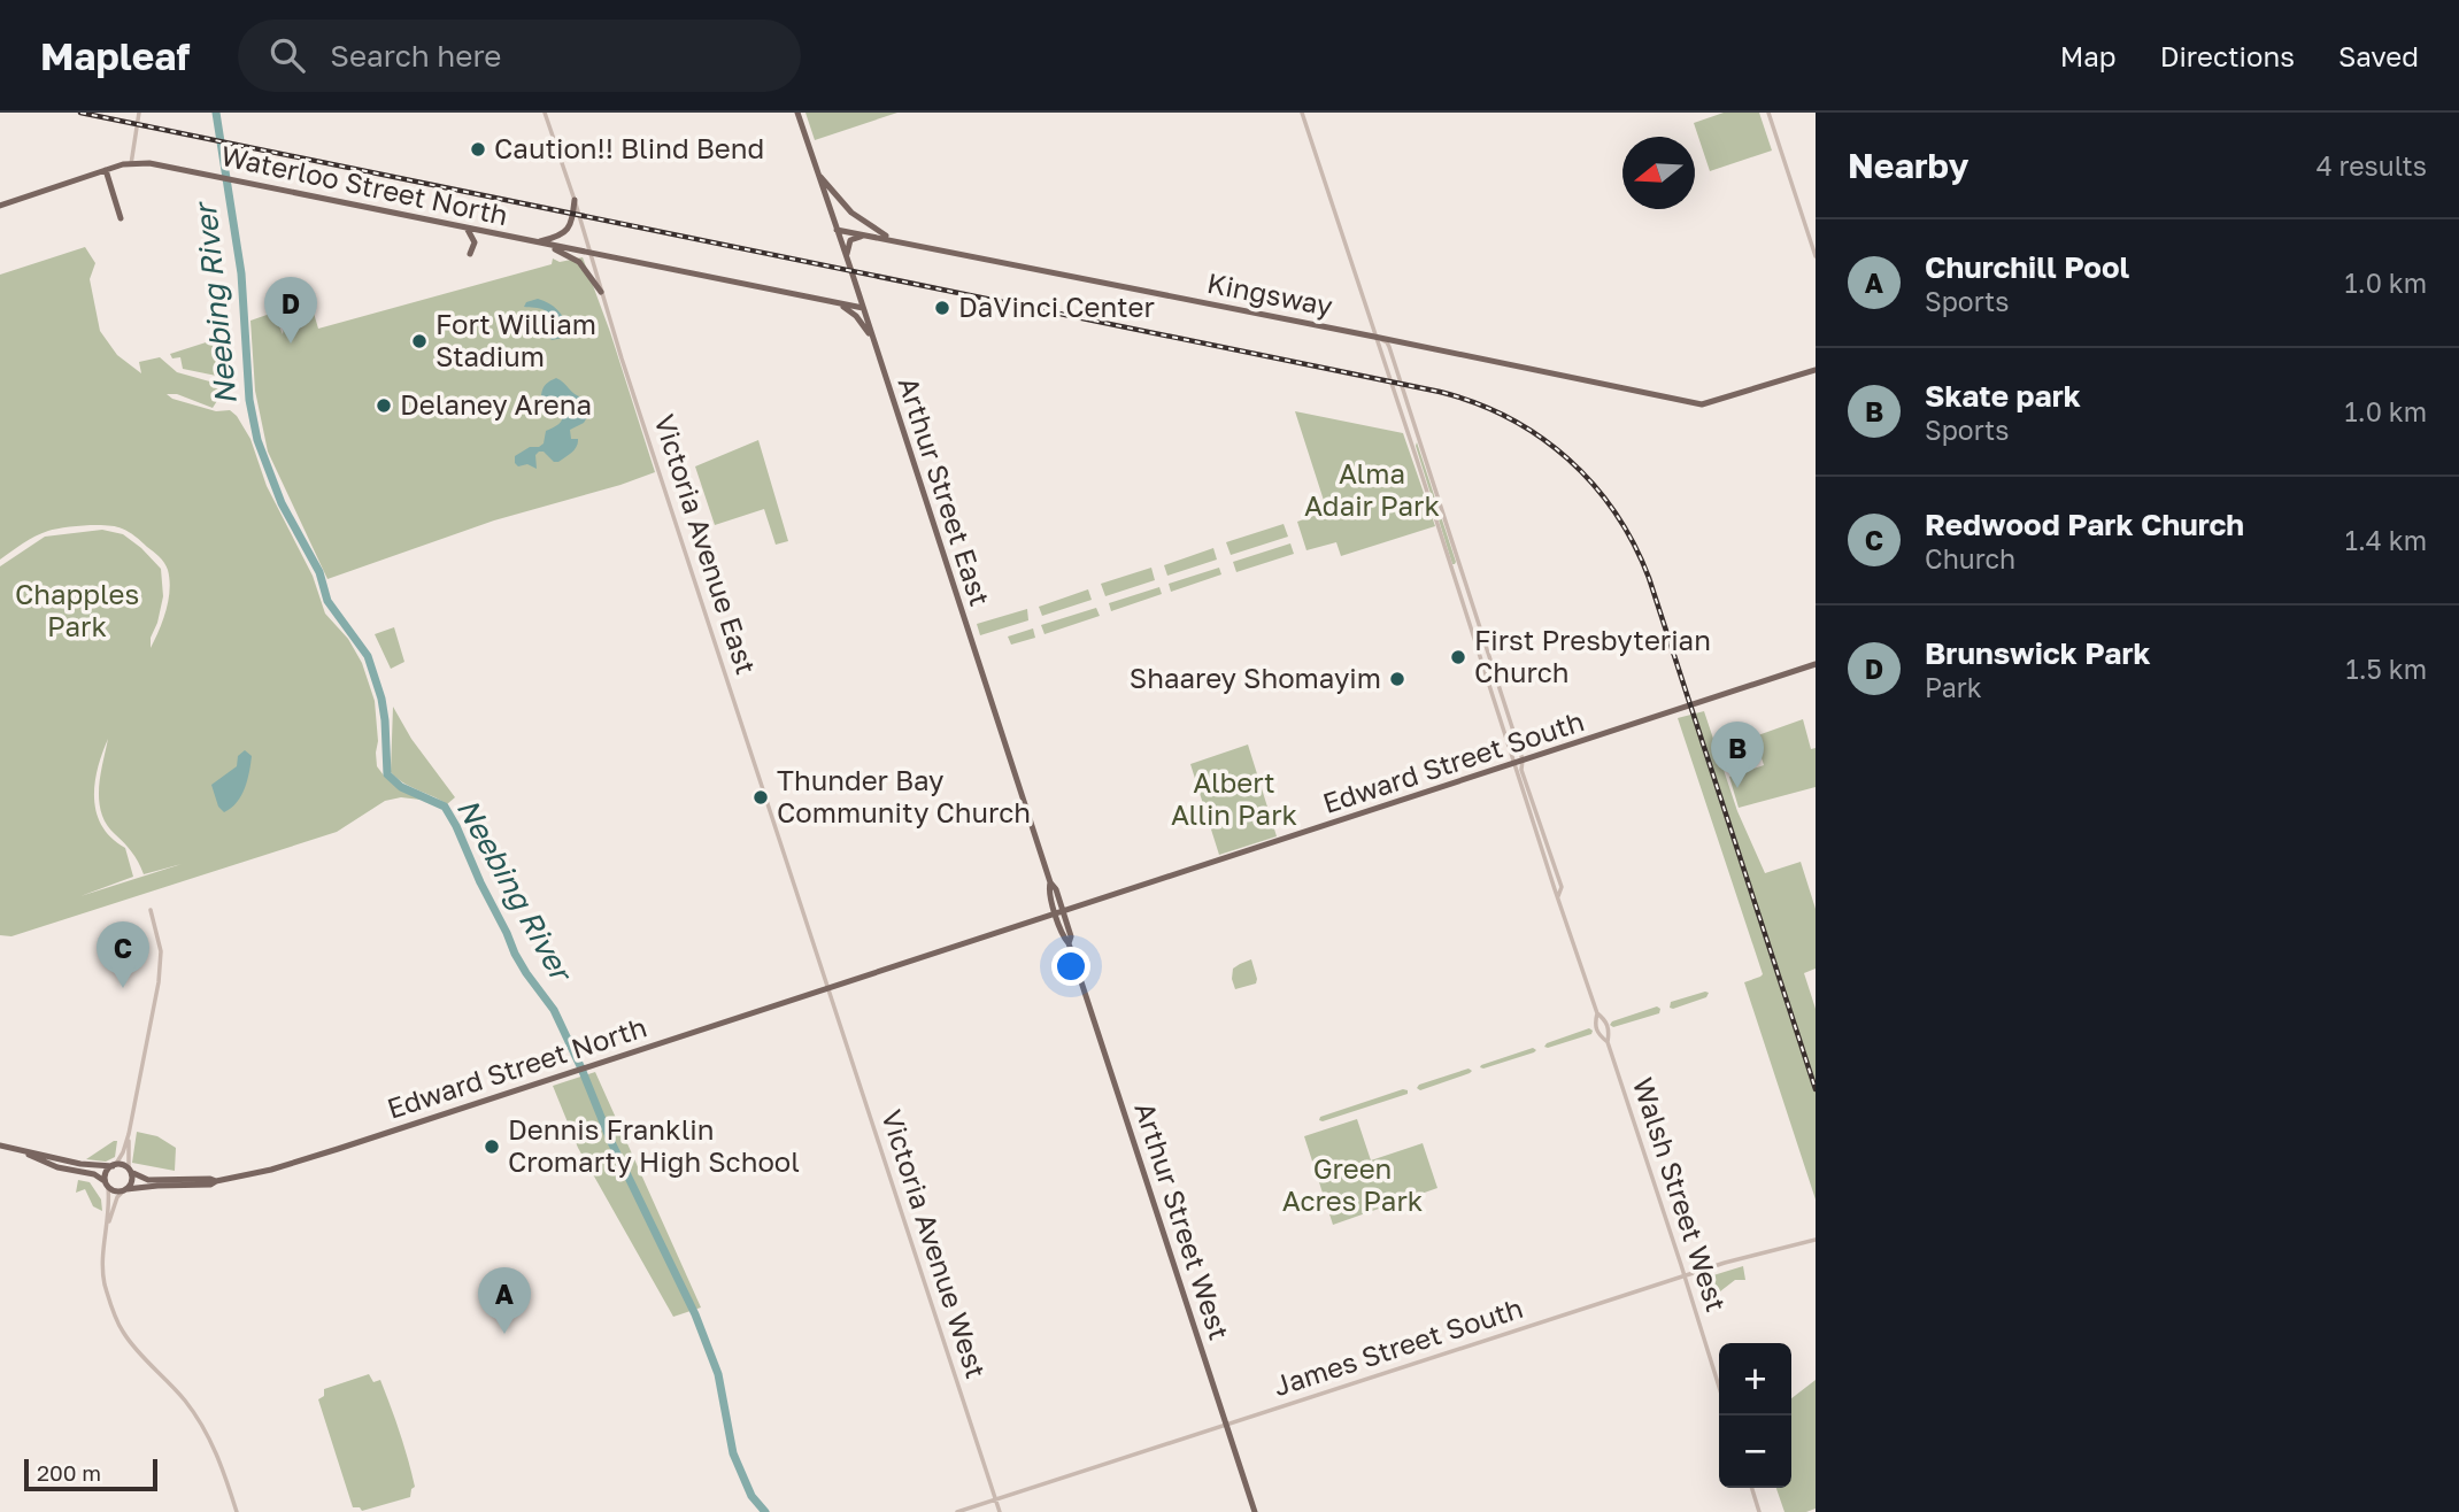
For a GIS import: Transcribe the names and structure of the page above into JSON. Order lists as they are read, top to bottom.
{
  "streets": {
    "main road": [
      "Waterloo Street North",
      "Kingsway",
      "Arthur Street East",
      "Edward Street South",
      "Edward Street North",
      "Arthur Street West"
    ],
    "street": [
      "Victoria Avenue East",
      "Walsh Street West",
      "Victoria Avenue West",
      "James Street South"
    ]
  },
  "crossings": [
    ["Waterloo Street North", "Arthur Street East"],
    ["Waterloo Street North", "Victoria Avenue East"],
    ["Kingsway", "Arthur Street East"],
    ["Arthur Street East", "Edward Street South"],
    ["Arthur Street East", "Arthur Street West"],
    ["Victoria Avenue East", "Edward Street South"],
    ["Victoria Avenue East", "Edward Street North"],
    ["Victoria Avenue East", "Victoria Avenue West"],
    ["Edward Street South", "Edward Street North"],
    ["Edward Street South", "Walsh Street West"],
    ["Edward Street South", "Arthur Street West"],
    ["Edward Street South", "Victoria Avenue West"],
    ["Edward Street North", "Victoria Avenue West"],
    ["Walsh Street West", "James Street South"],
    ["Arthur Street West", "James Street South"],
    ["Victoria Avenue West", "James Street South"]
  ],
  "water": ["Neebing River"],
  "parks": [
    "Alma Adair Park",
    "Chapples Park",
    "Albert Allin Park",
    "Green Acres Park"
  ],
  "places": [
    "Caution!! Blind Bend",
    "DaVinci Center",
    "Fort William Stadium",
    "Delaney Arena",
    "First Presbyterian Church",
    "Shaarey Shomayim",
    "Thunder Bay Community Church",
    "Dennis Franklin Cromarty High School"
  ],
  "scale_bar": "200 m",
  "north": "left",
  "page": {
    "header": "Mapleaf",
    "search": "Search here",
    "nav": ["Map", "Directions", "Saved"],
    "heading": ["Nearby", "4 results"],
    "list": [
      {
        "mark": "A",
        "name": "Churchill Pool",
        "note": "Sports",
        "value": "1.0 km"
      },
      {
        "mark": "B",
        "name": "Skate park",
        "note": "Sports",
        "value": "1.0 km"
      },
      {
        "mark": "C",
        "name": "Redwood Park Church",
        "note": "Church",
        "value": "1.4 km"
      },
      {
        "mark": "D",
        "name": "Brunswick Park",
        "note": "Park",
        "value": "1.5 km"
      }
    ],
    "pins": [
      "D",
      "B",
      "C",
      "A"
    ],
    "map_buttons": ["+", "−"],
    "scale": "200 m"
  }
}
